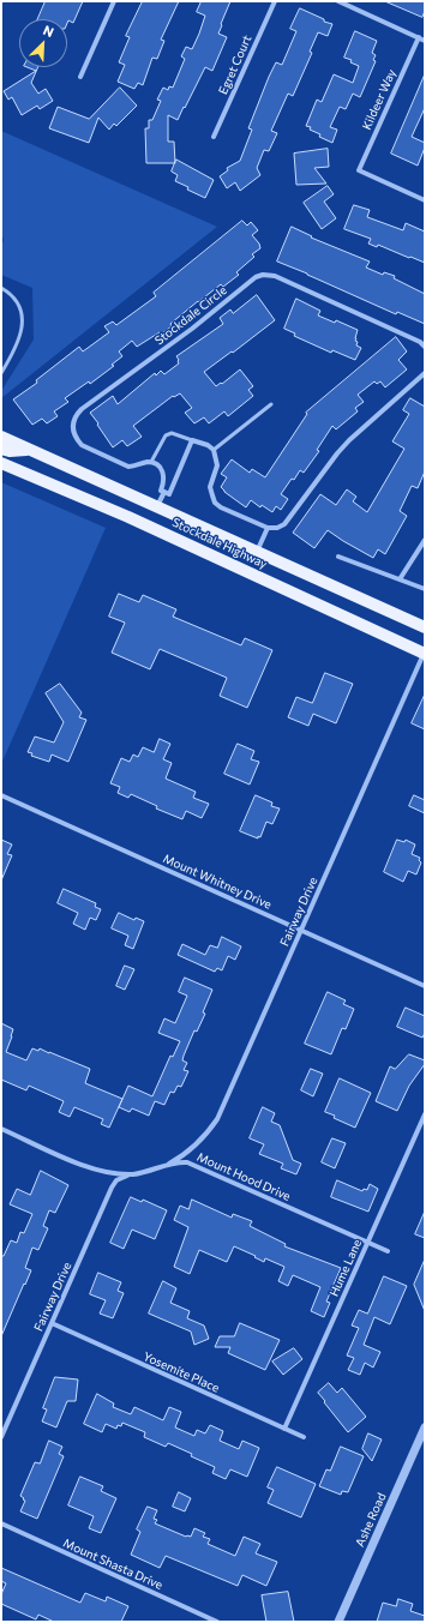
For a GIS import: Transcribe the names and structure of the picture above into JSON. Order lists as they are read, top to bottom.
{
  "streets": {
    "main road": ["Stockdale Highway"],
    "street": [
      "Egret Court",
      "Kildeer Way",
      "Stockdale Circle",
      "Mount Whitney Drive",
      "Fairway Drive",
      "Mount Hood Drive",
      "Hume Lane",
      "Yosemite Place",
      "Ashe Road",
      "Mount Shasta Drive"
    ]
  },
  "crossings": [
    ["Stockdale Highway", "Fairway Drive"],
    ["Mount Whitney Drive", "Fairway Drive"],
    ["Fairway Drive", "Mount Hood Drive"],
    ["Fairway Drive", "Yosemite Place"],
    ["Mount Hood Drive", "Hume Lane"],
    ["Hume Lane", "Yosemite Place"]
  ],
  "north": "top right"
}
